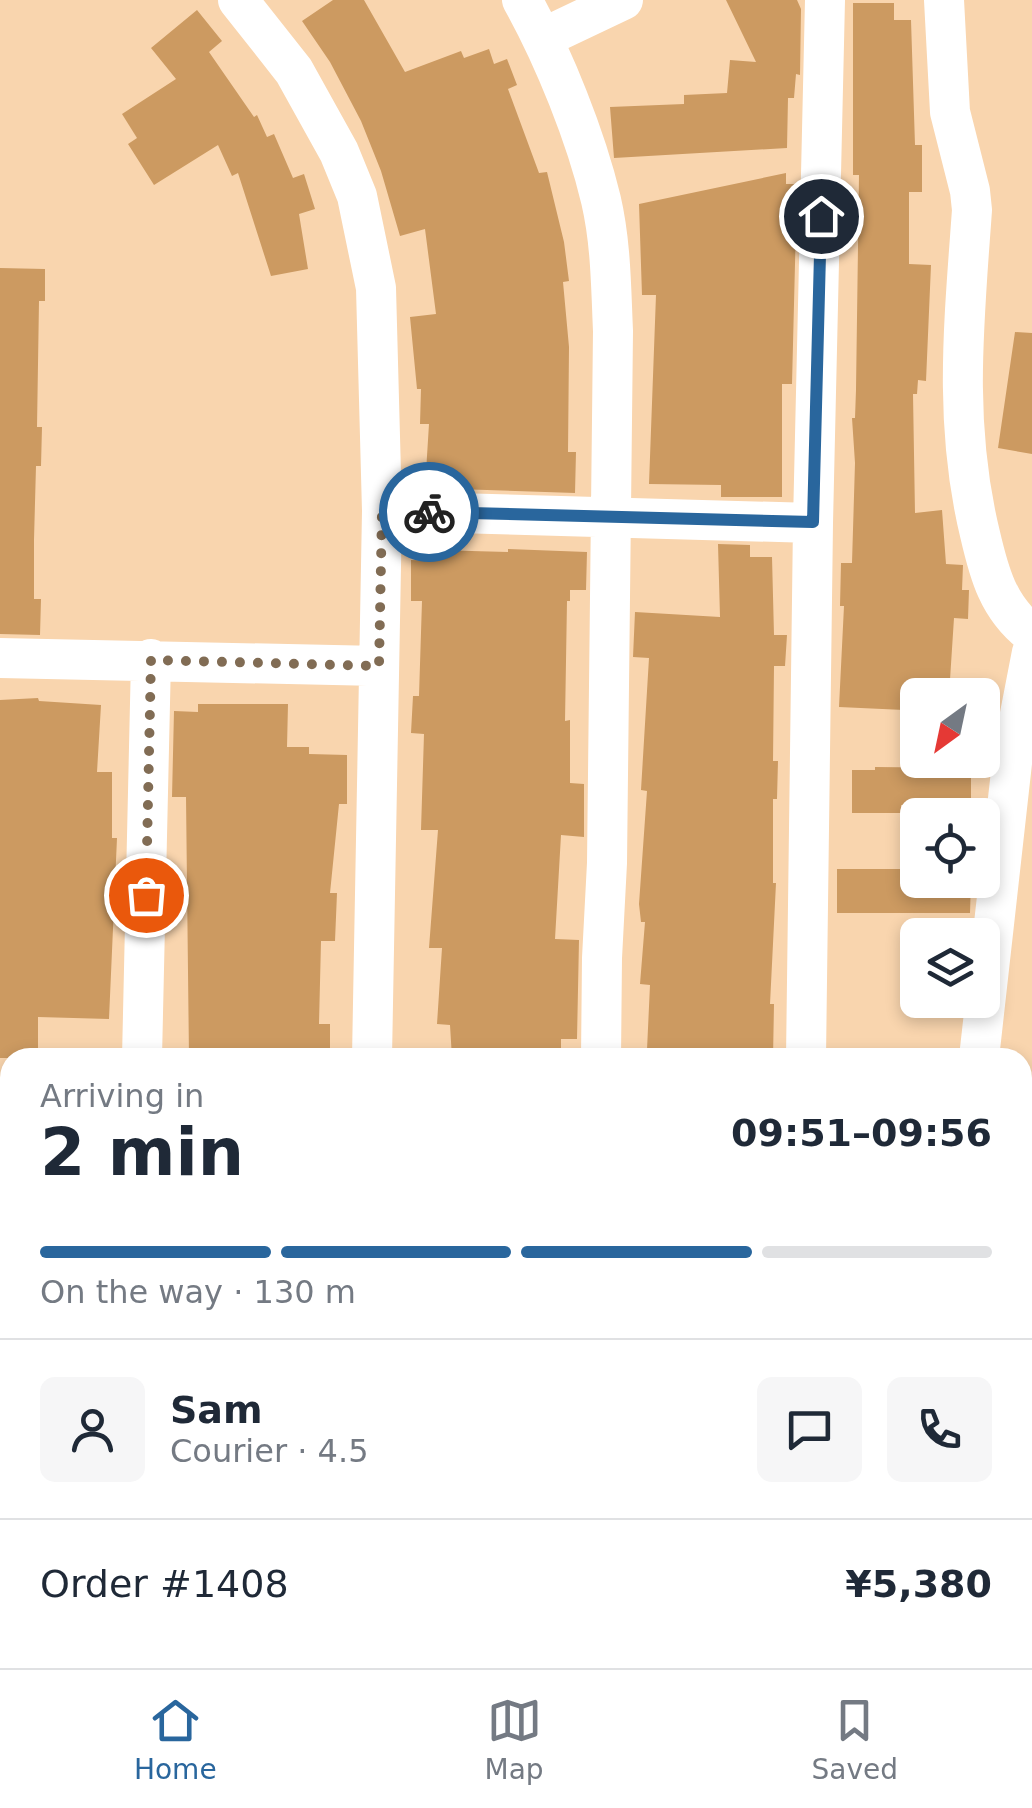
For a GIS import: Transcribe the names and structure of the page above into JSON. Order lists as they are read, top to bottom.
{
  "north": "bottom left",
  "page": {
    "heading": ["2 min", "Arriving in", "09:51–09:56"],
    "panel": [
      "Sam",
      "Courier · 4.5",
      "Order #1408",
      "¥5,380"
    ],
    "bar": "On the way · 130 m",
    "tabs": ["Home", "Map", "Saved"]
  }
}
